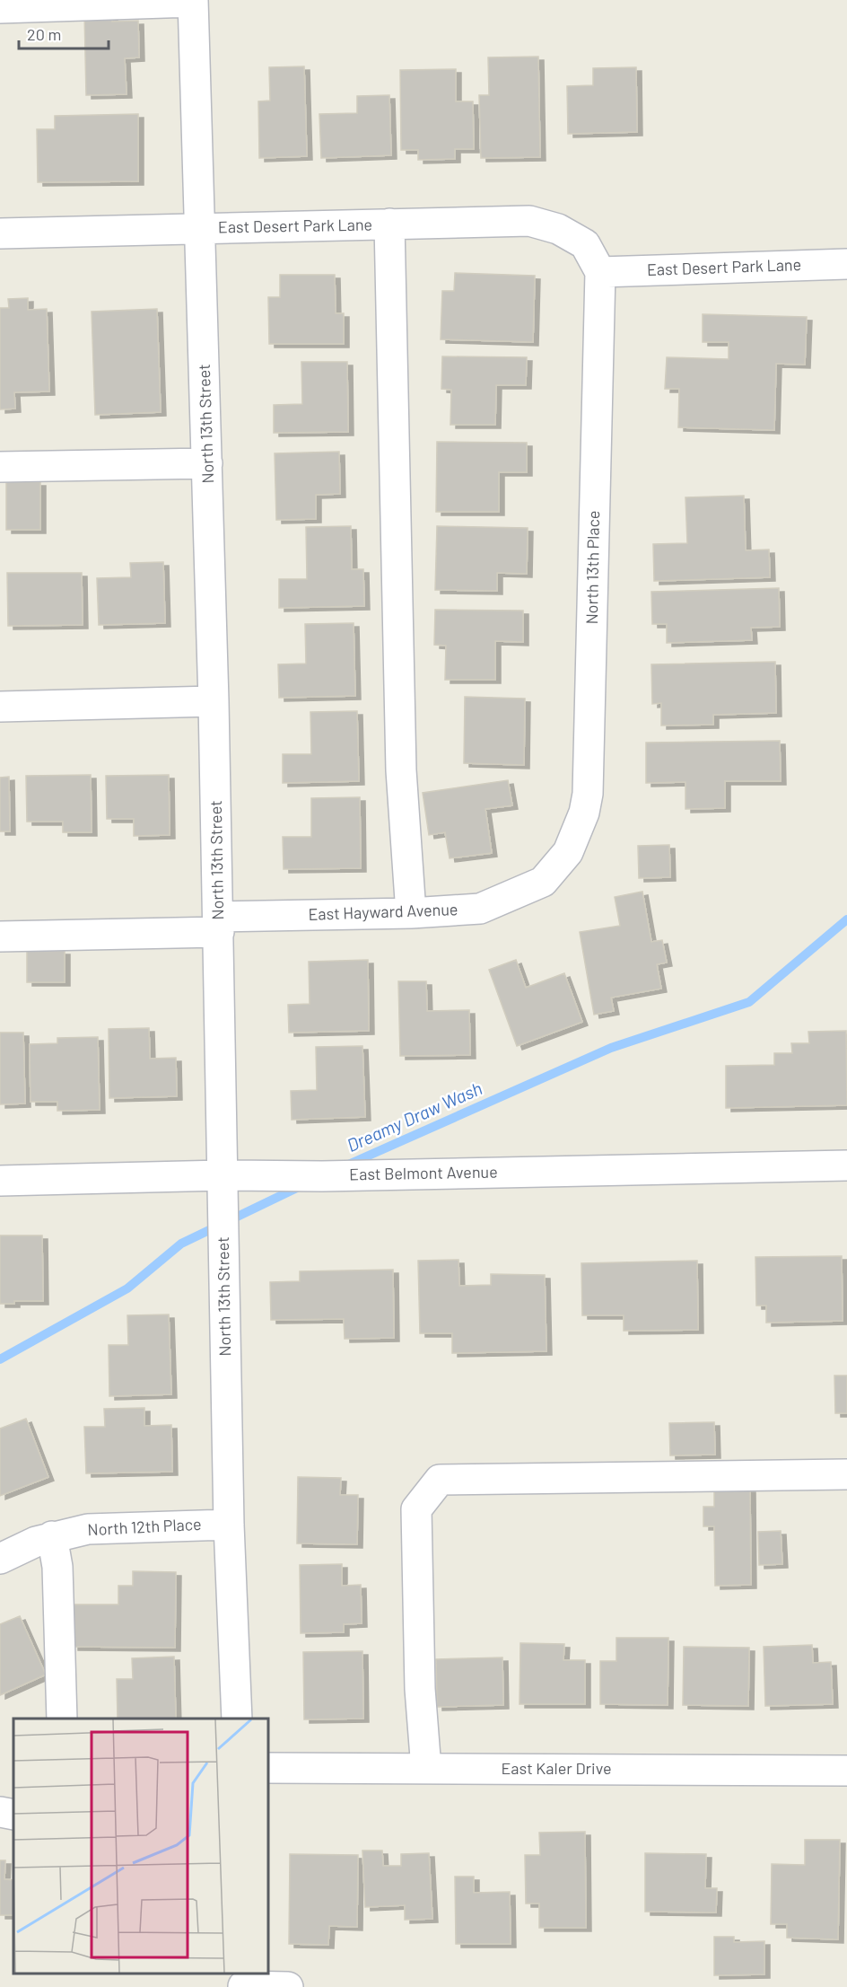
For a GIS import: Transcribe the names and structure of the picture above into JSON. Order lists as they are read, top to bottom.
{
  "streets": {
    "street": [
      "East Desert Park Lane",
      "North 13th Street",
      "North 13th Place",
      "East Hayward Avenue",
      "East Belmont Avenue",
      "North 12th Place",
      "East Kaler Drive"
    ]
  },
  "crossings": [
    ["East Desert Park Lane", "North 13th Street"],
    ["East Desert Park Lane", "North 13th Place"],
    ["North 13th Street", "East Hayward Avenue"],
    ["North 13th Street", "East Belmont Avenue"],
    ["North 13th Street", "North 12th Place"],
    ["North 13th Place", "East Hayward Avenue"]
  ],
  "water": ["Dreamy Draw Wash"],
  "scale_bar": "20 m"
}
